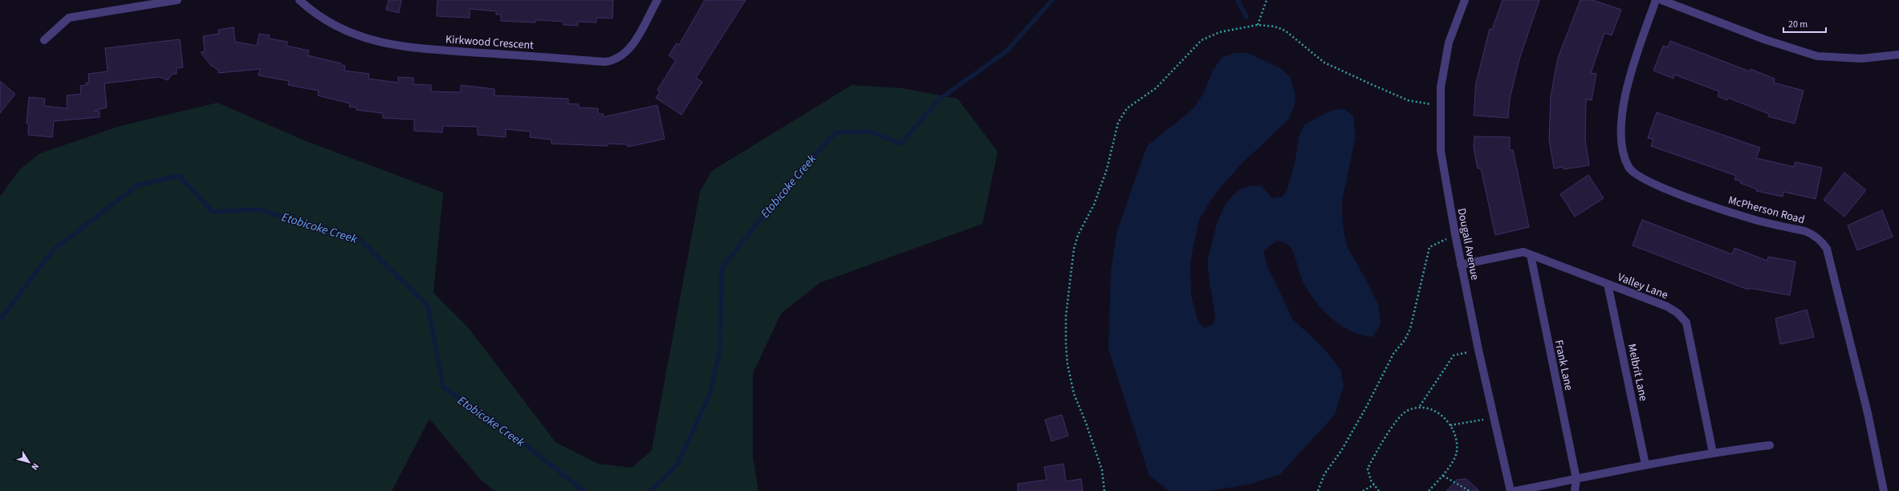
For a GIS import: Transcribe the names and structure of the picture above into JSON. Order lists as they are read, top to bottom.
{
  "streets": {
    "street": [
      "Kirkwood Crescent",
      "McPherson Road",
      "Dougall Avenue",
      "Valley Lane",
      "Frank Lane",
      "Melbrit Lane"
    ]
  },
  "crossings": [
    ["Dougall Avenue", "Valley Lane"],
    ["Valley Lane", "Frank Lane"],
    ["Valley Lane", "Melbrit Lane"]
  ],
  "water": ["Etobicoke Creek"],
  "scale_bar": "20 m",
  "north": "bottom right"
}
